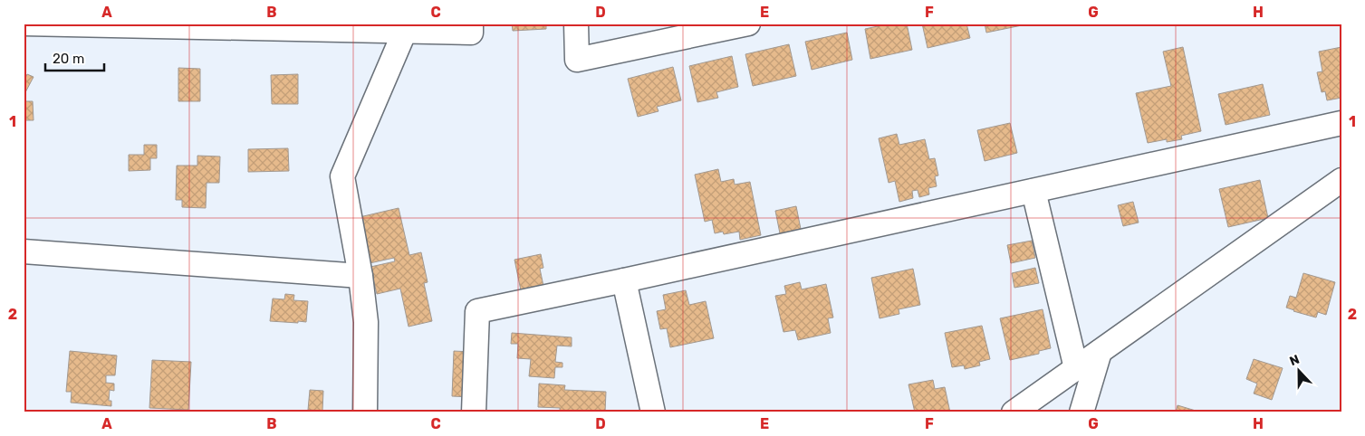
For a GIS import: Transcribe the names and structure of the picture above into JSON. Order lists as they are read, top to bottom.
{
  "scale_bar": "20 m",
  "north": "top",
  "grid": {
    "columns": [
      "A",
      "B",
      "C",
      "D",
      "E",
      "F",
      "G",
      "H"
    ],
    "rows": ["1", "2"]
  }
}
